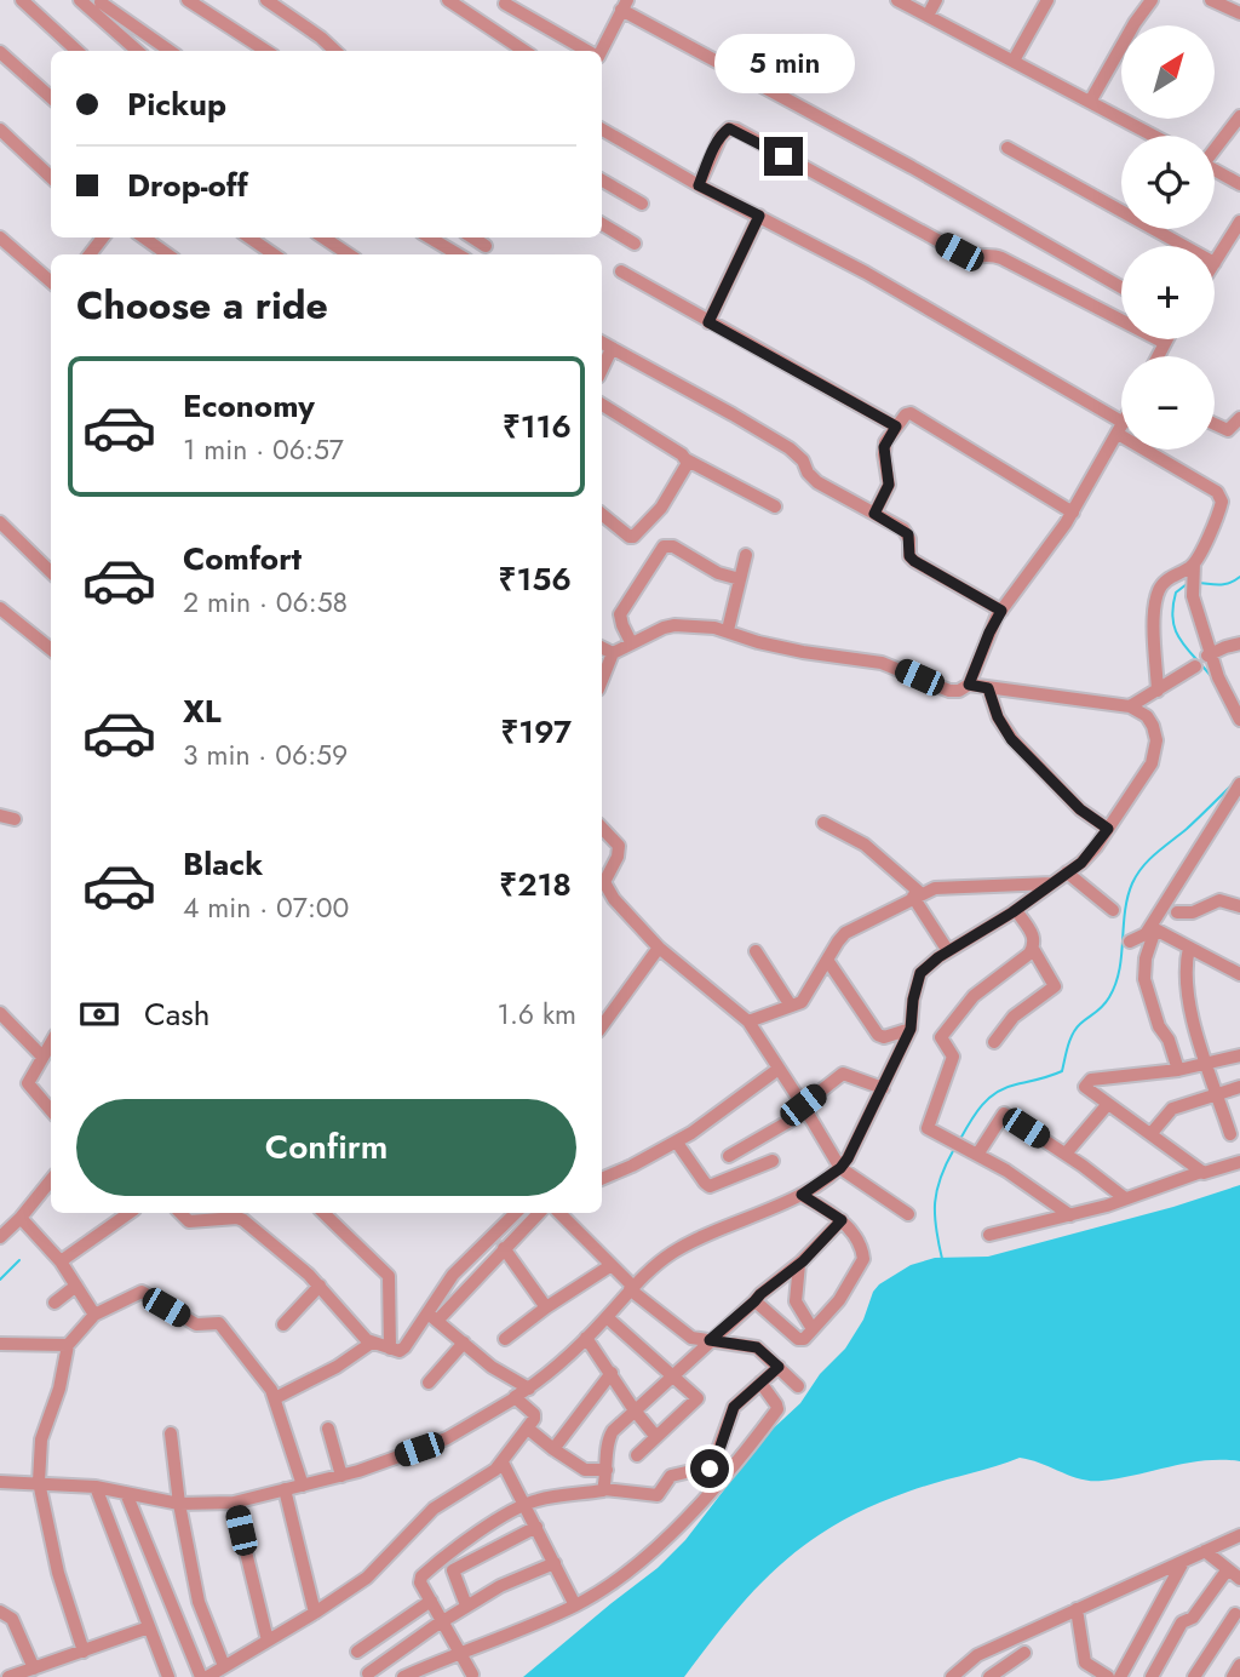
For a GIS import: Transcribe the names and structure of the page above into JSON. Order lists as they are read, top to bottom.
{
  "north": "top right",
  "page": {
    "map_buttons": ["+", "−"],
    "bubble": "5 min",
    "banner": ["Pickup", "Drop-off"],
    "heading": "Choose a ride",
    "list": [
      {
        "name": "Economy",
        "note": "1 min · 06:57",
        "value": "₹116"
      },
      {
        "name": "Comfort",
        "note": "2 min · 06:58",
        "value": "₹156"
      },
      {
        "name": "XL",
        "note": "3 min · 06:59",
        "value": "₹197"
      },
      {
        "name": "Black",
        "note": "4 min · 07:00",
        "value": "₹218"
      }
    ],
    "pay": ["Cash", "1.6 km"],
    "buttons": "Confirm"
  }
}
